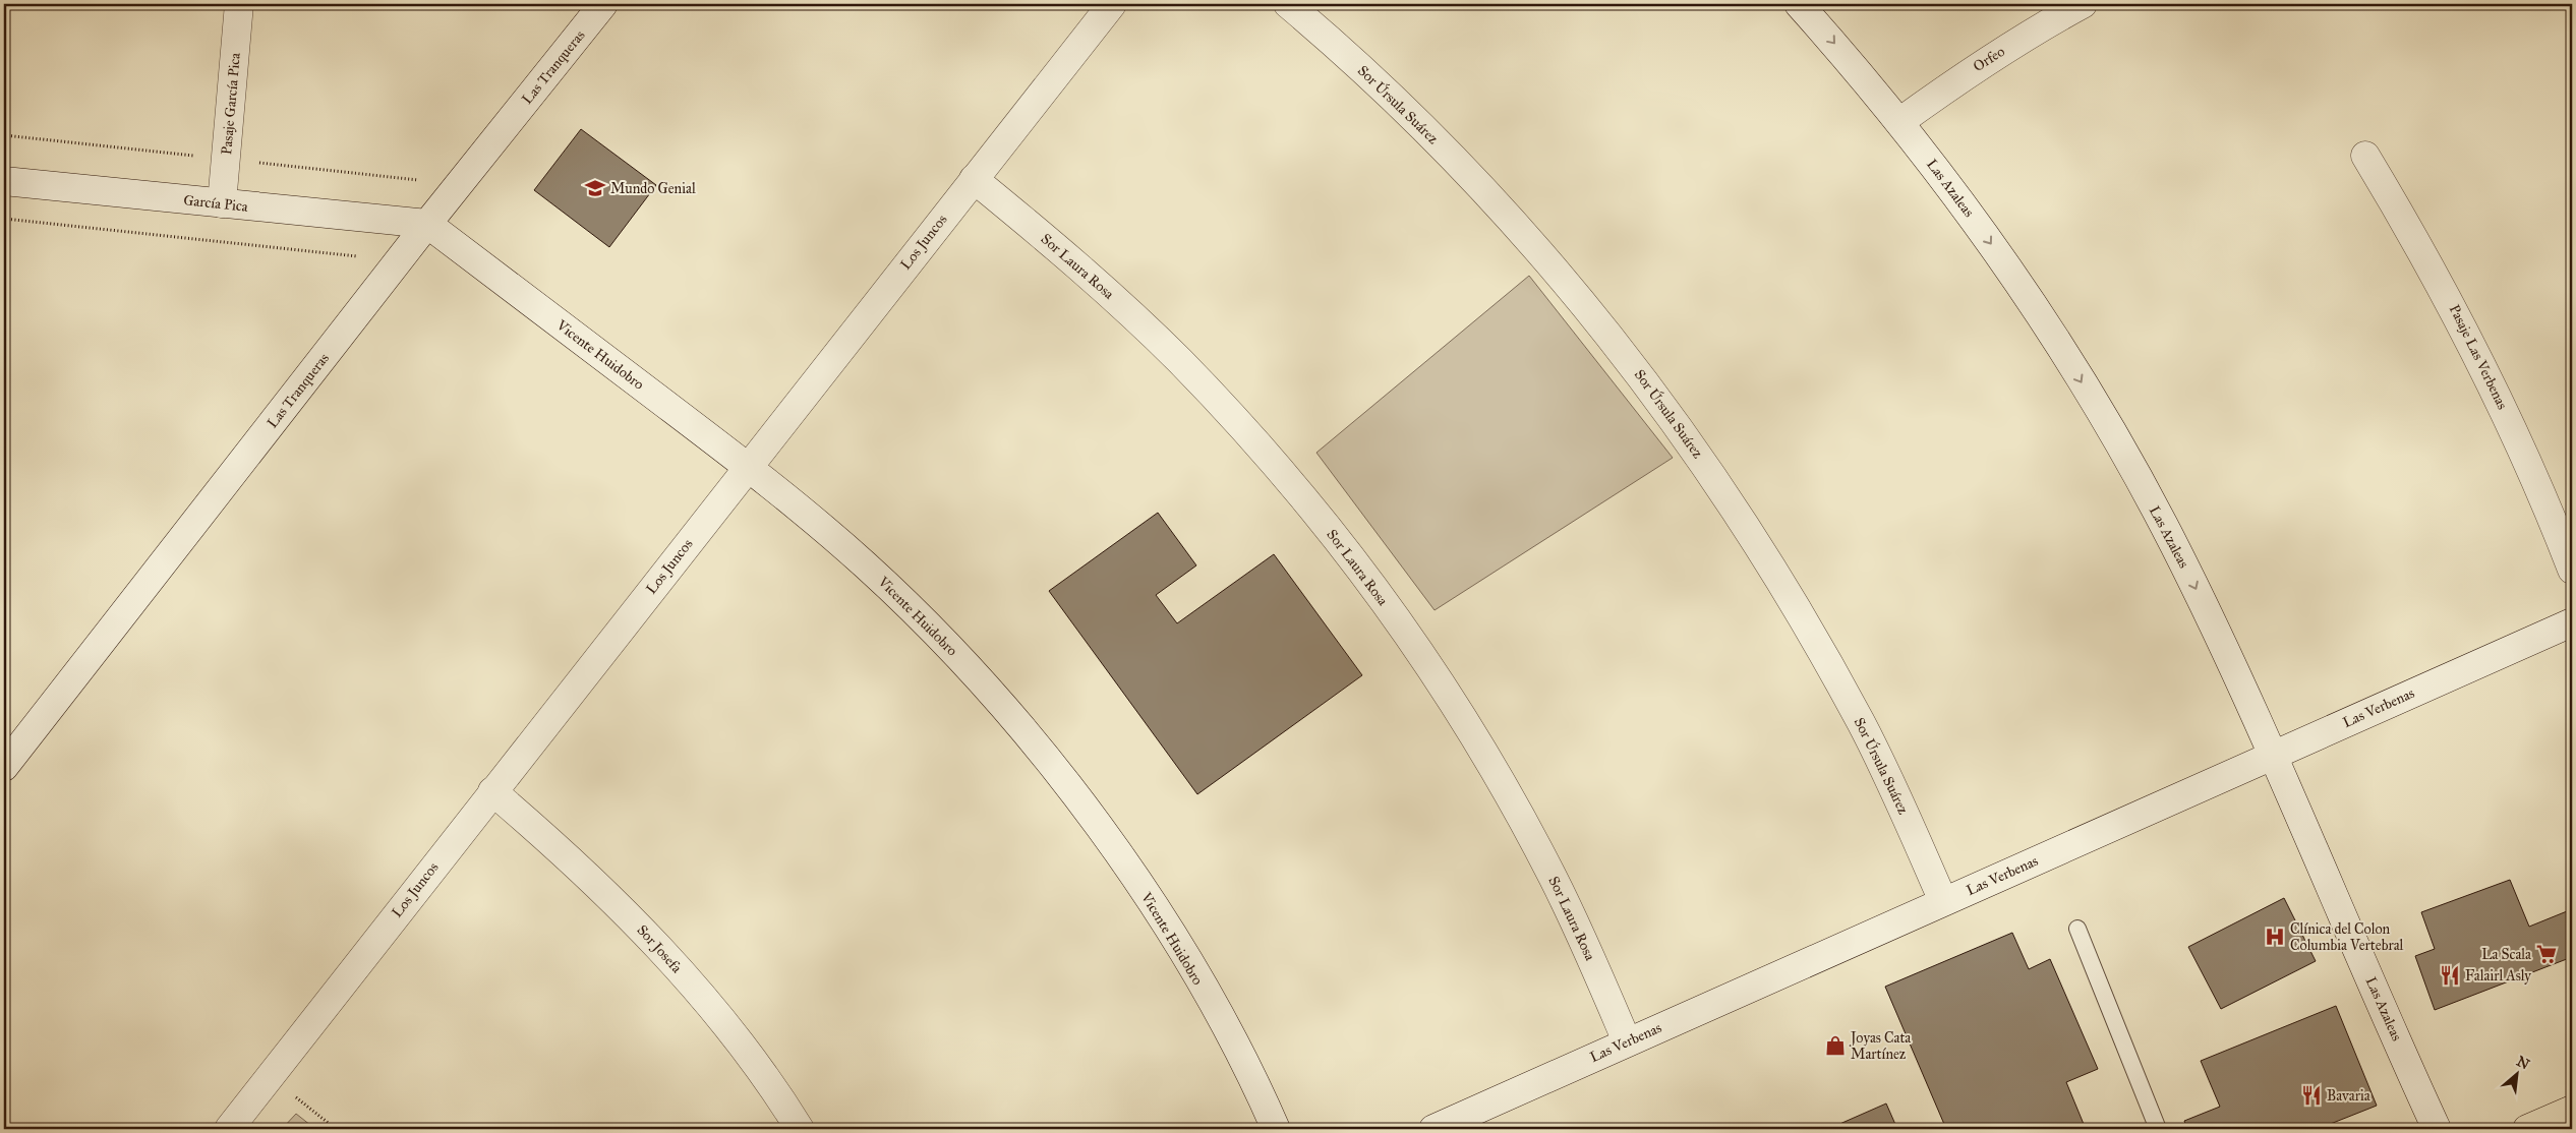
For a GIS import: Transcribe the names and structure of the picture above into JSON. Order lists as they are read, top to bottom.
{
  "streets": {
    "street": [
      "Orfeo",
      "Las Tranqueras",
      "Pasaje García Pica",
      "Sor Úrsula Suárez",
      "Las Azaleas",
      "García Pica",
      "Los Juncos",
      "Sor Laura Rosa",
      "Vicente Huidobro",
      "Pasaje Las Verbenas",
      "Las Verbenas",
      "Sor Josefa"
    ]
  },
  "crossings": [
    ["Orfeo", "Las Azaleas"],
    ["Las Tranqueras", "García Pica"],
    ["Las Tranqueras", "Vicente Huidobro"],
    ["Pasaje García Pica", "García Pica"],
    ["Sor Úrsula Suárez", "Las Verbenas"],
    ["Las Azaleas", "Las Verbenas"],
    ["García Pica", "Vicente Huidobro"],
    ["Los Juncos", "Sor Laura Rosa"],
    ["Los Juncos", "Vicente Huidobro"],
    ["Los Juncos", "Sor Josefa"],
    ["Sor Laura Rosa", "Las Verbenas"]
  ],
  "one_way": ["Las Azaleas"],
  "places": {
    "school or university": ["Mundo Genial"],
    "hospital": ["Clínica del Colon Columbia Vertebral"],
    "supermarket": ["La Scala"],
    "restaurant": ["Falairl Asly", "Bavaria"],
    "shop": ["Joyas Cata Martínez"]
  },
  "north": "top right"
}
